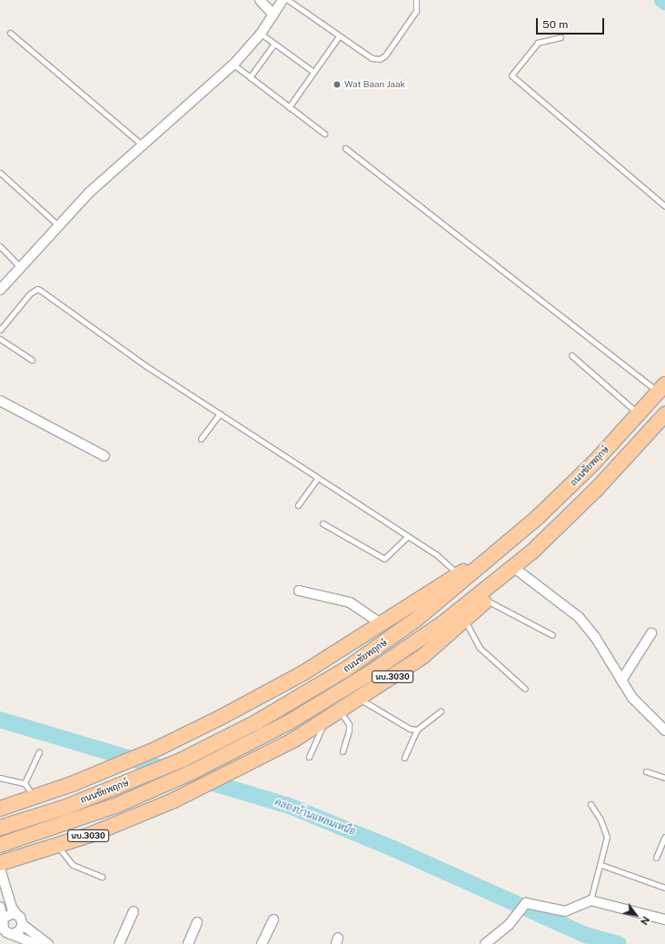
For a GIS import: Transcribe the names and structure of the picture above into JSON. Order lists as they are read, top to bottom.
{
  "streets": {
    "main road": ["ถนนชัยพฤกษ์", "นบ.3030"]
  },
  "water": ["คลองบ้านแหลมเหนือ"],
  "places": ["Wat Baan Jaak"],
  "scale_bar": "50 m",
  "north": "bottom right"
}
